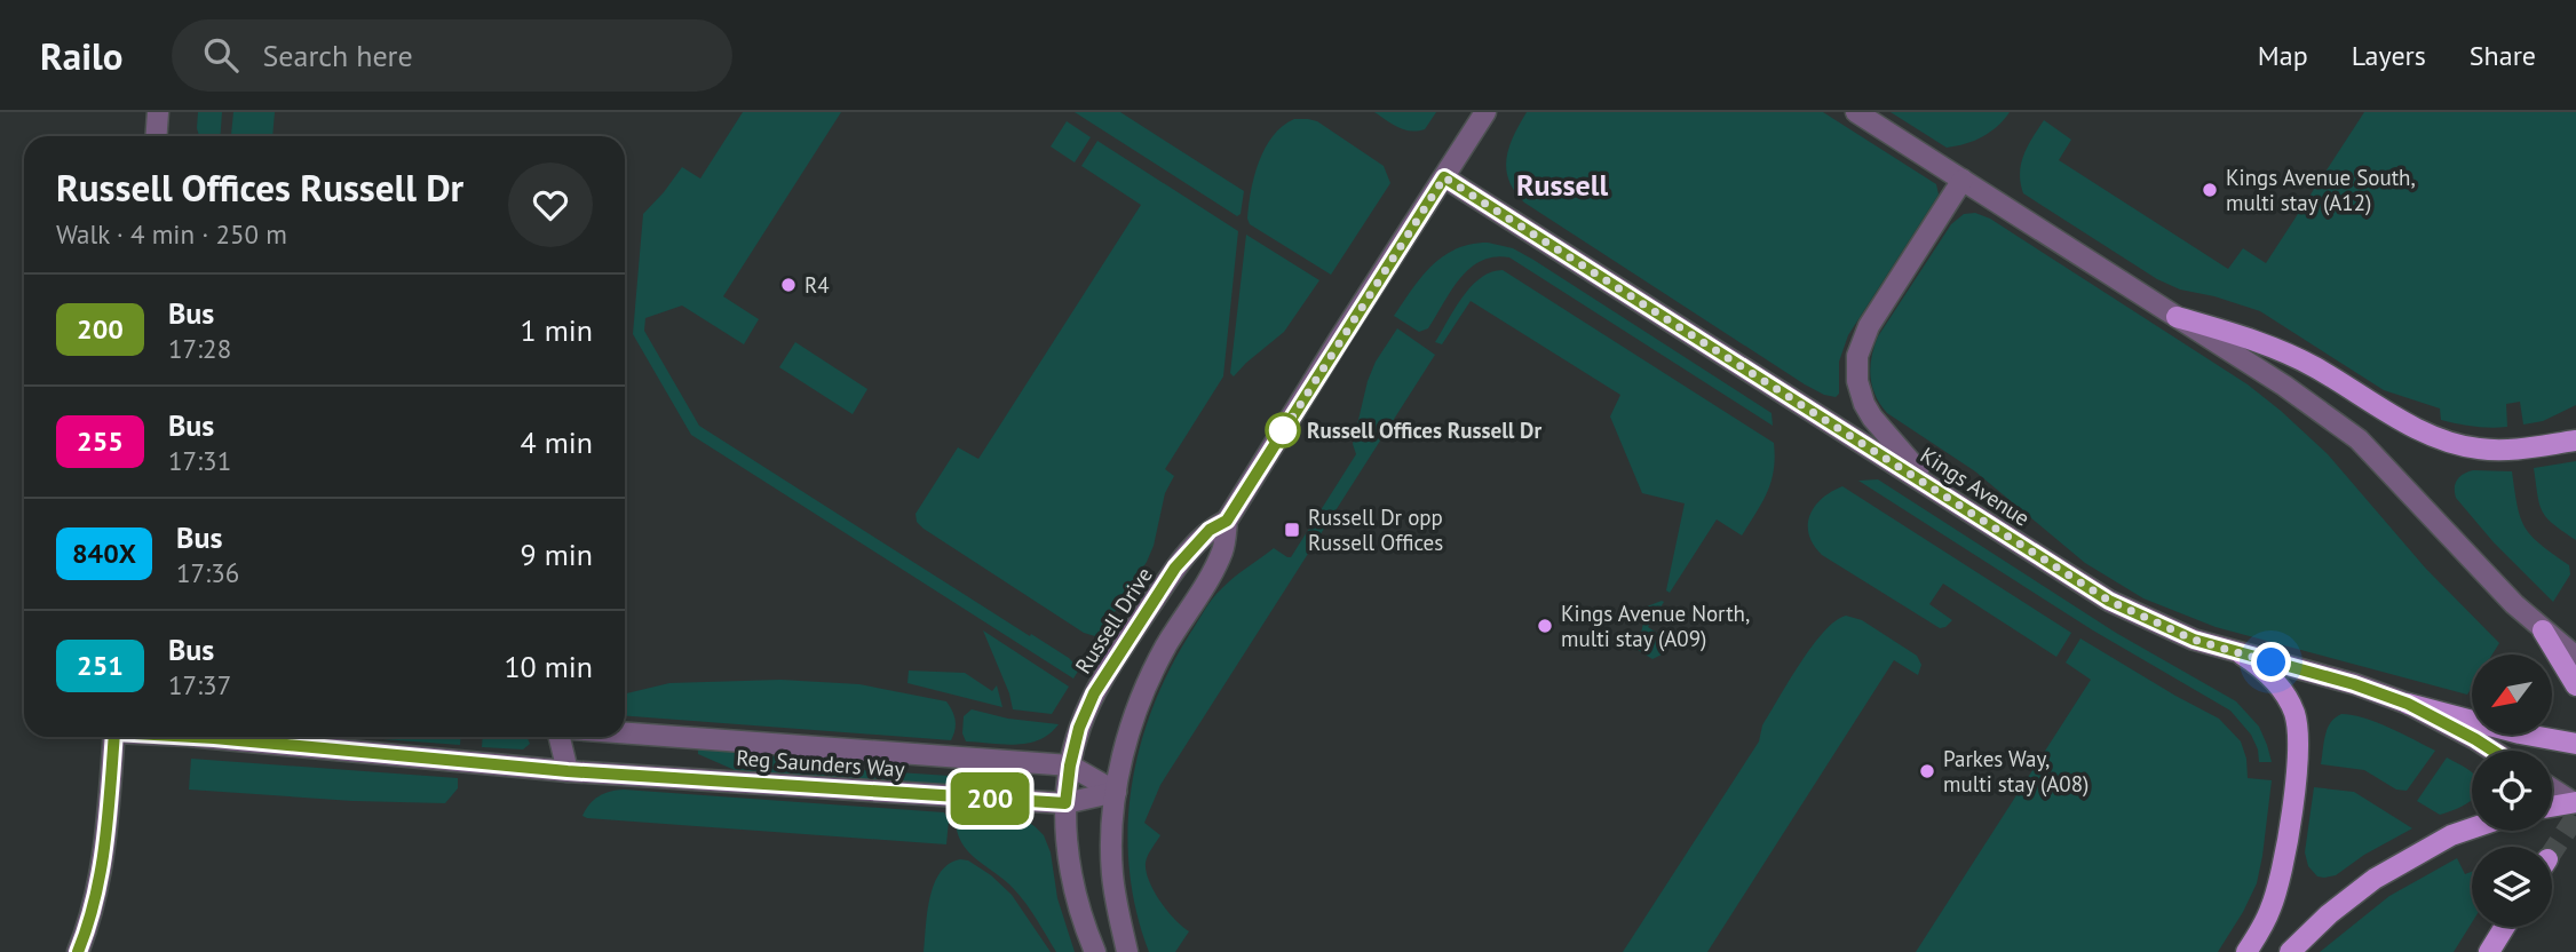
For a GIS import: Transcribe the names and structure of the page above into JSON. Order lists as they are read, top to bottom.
{
  "streets": {
    "street": ["Kings Avenue", "Russell Drive", "Reg Saunders Way"]
  },
  "crossings": [
    ["Kings Avenue", "Russell Drive"],
    ["Russell Drive", "Reg Saunders Way"]
  ],
  "districts": ["Russell"],
  "places": {
    "other": [
      "Kings Avenue South, multi stay (A12)",
      "R4",
      "Russell Offices Russell Dr",
      "Kings Avenue North, multi stay (A09)",
      "Parkes Way, multi stay (A08)"
    ],
    "transit": ["Russell Dr opp Russell Offices"]
  },
  "lines": ["bus line 200"],
  "north": "bottom left",
  "page": {
    "header": "Railo",
    "search": "Search here",
    "nav": ["Map", "Layers", "Share"],
    "on_map": "200",
    "heading": ["Russell Offices Russell Dr", "Walk · 4 min · 250 m"],
    "list": [
      {
        "mark": "200",
        "name": "Bus",
        "note": "17:28",
        "value": "1 min"
      },
      {
        "mark": "255",
        "name": "Bus",
        "note": "17:31",
        "value": "4 min"
      },
      {
        "mark": "840X",
        "name": "Bus",
        "note": "17:36",
        "value": "9 min"
      },
      {
        "mark": "251",
        "name": "Bus",
        "note": "17:37",
        "value": "10 min"
      }
    ]
  }
}
